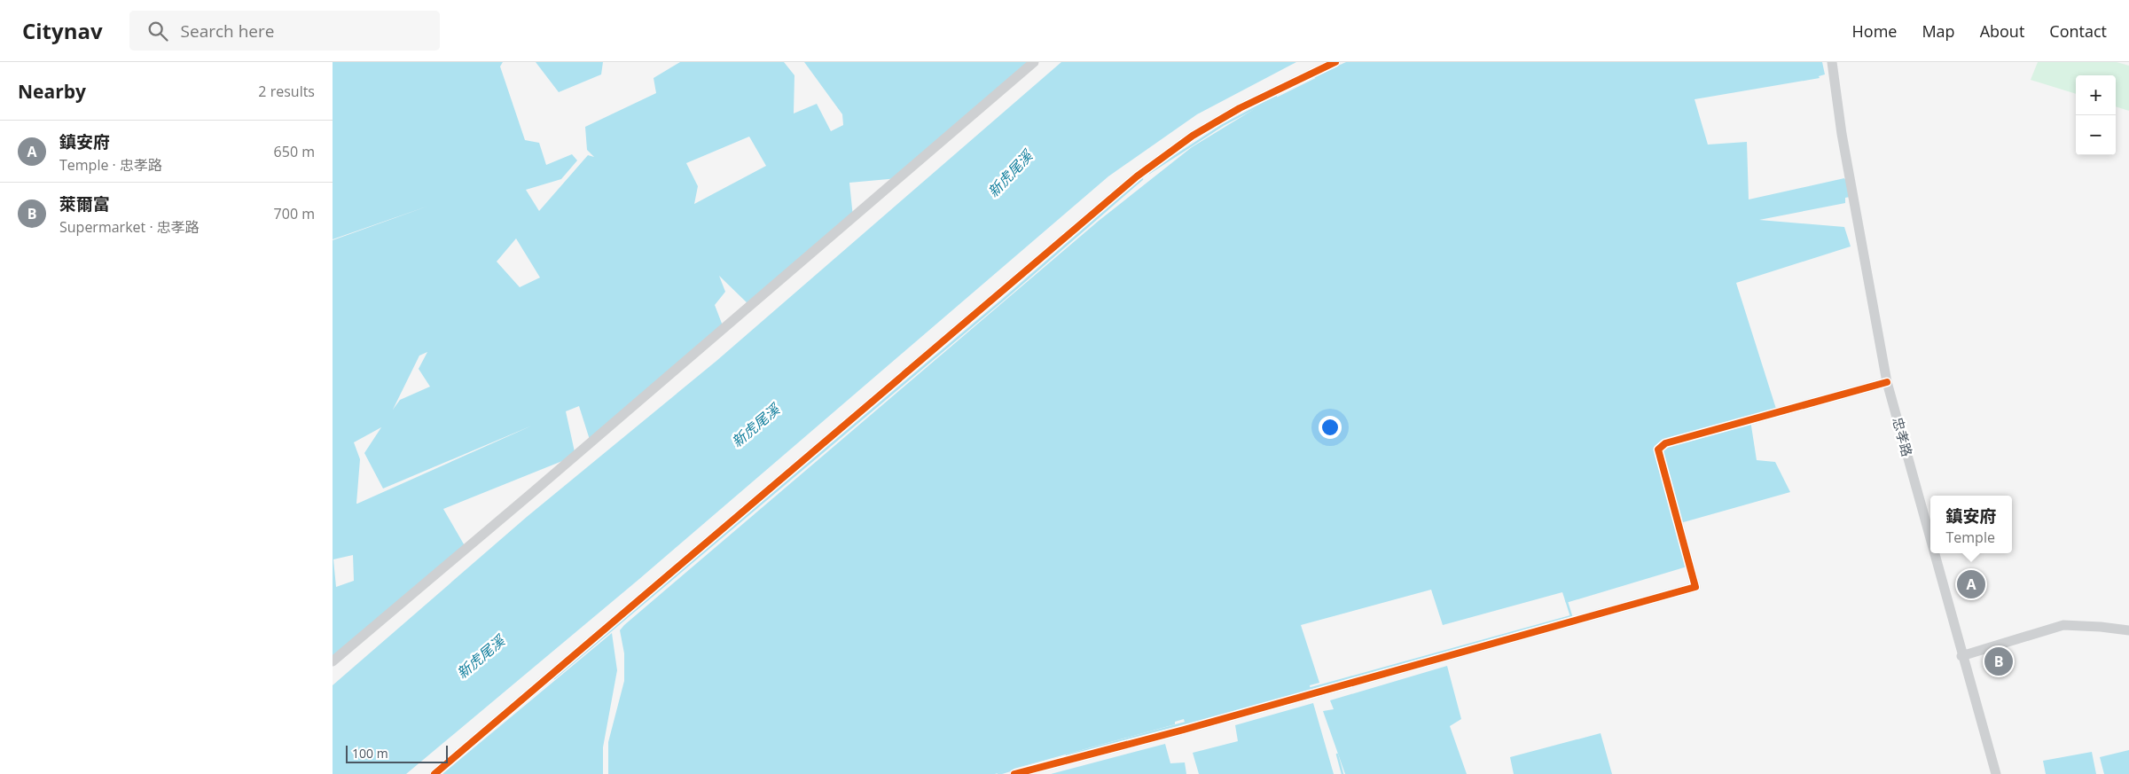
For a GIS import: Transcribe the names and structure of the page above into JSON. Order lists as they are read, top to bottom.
{
  "streets": {
    "street": ["忠孝路"]
  },
  "water": ["新虎尾溪"],
  "scale_bar": "100 m",
  "page": {
    "header": "Citynav",
    "search": "Search here",
    "nav": [
      "Home",
      "Map",
      "About",
      "Contact"
    ],
    "heading": ["Nearby", "2 results"],
    "map_buttons": ["+", "−"],
    "list": [
      {
        "mark": "A",
        "name": "鎮安府",
        "note": "Temple · 忠孝路",
        "value": "650 m"
      },
      {
        "mark": "B",
        "name": "萊爾富",
        "note": "Supermarket · 忠孝路",
        "value": "700 m"
      }
    ],
    "popup": ["鎮安府", "Temple"],
    "pins": ["A", "B"],
    "scale": "100 m"
  }
}
